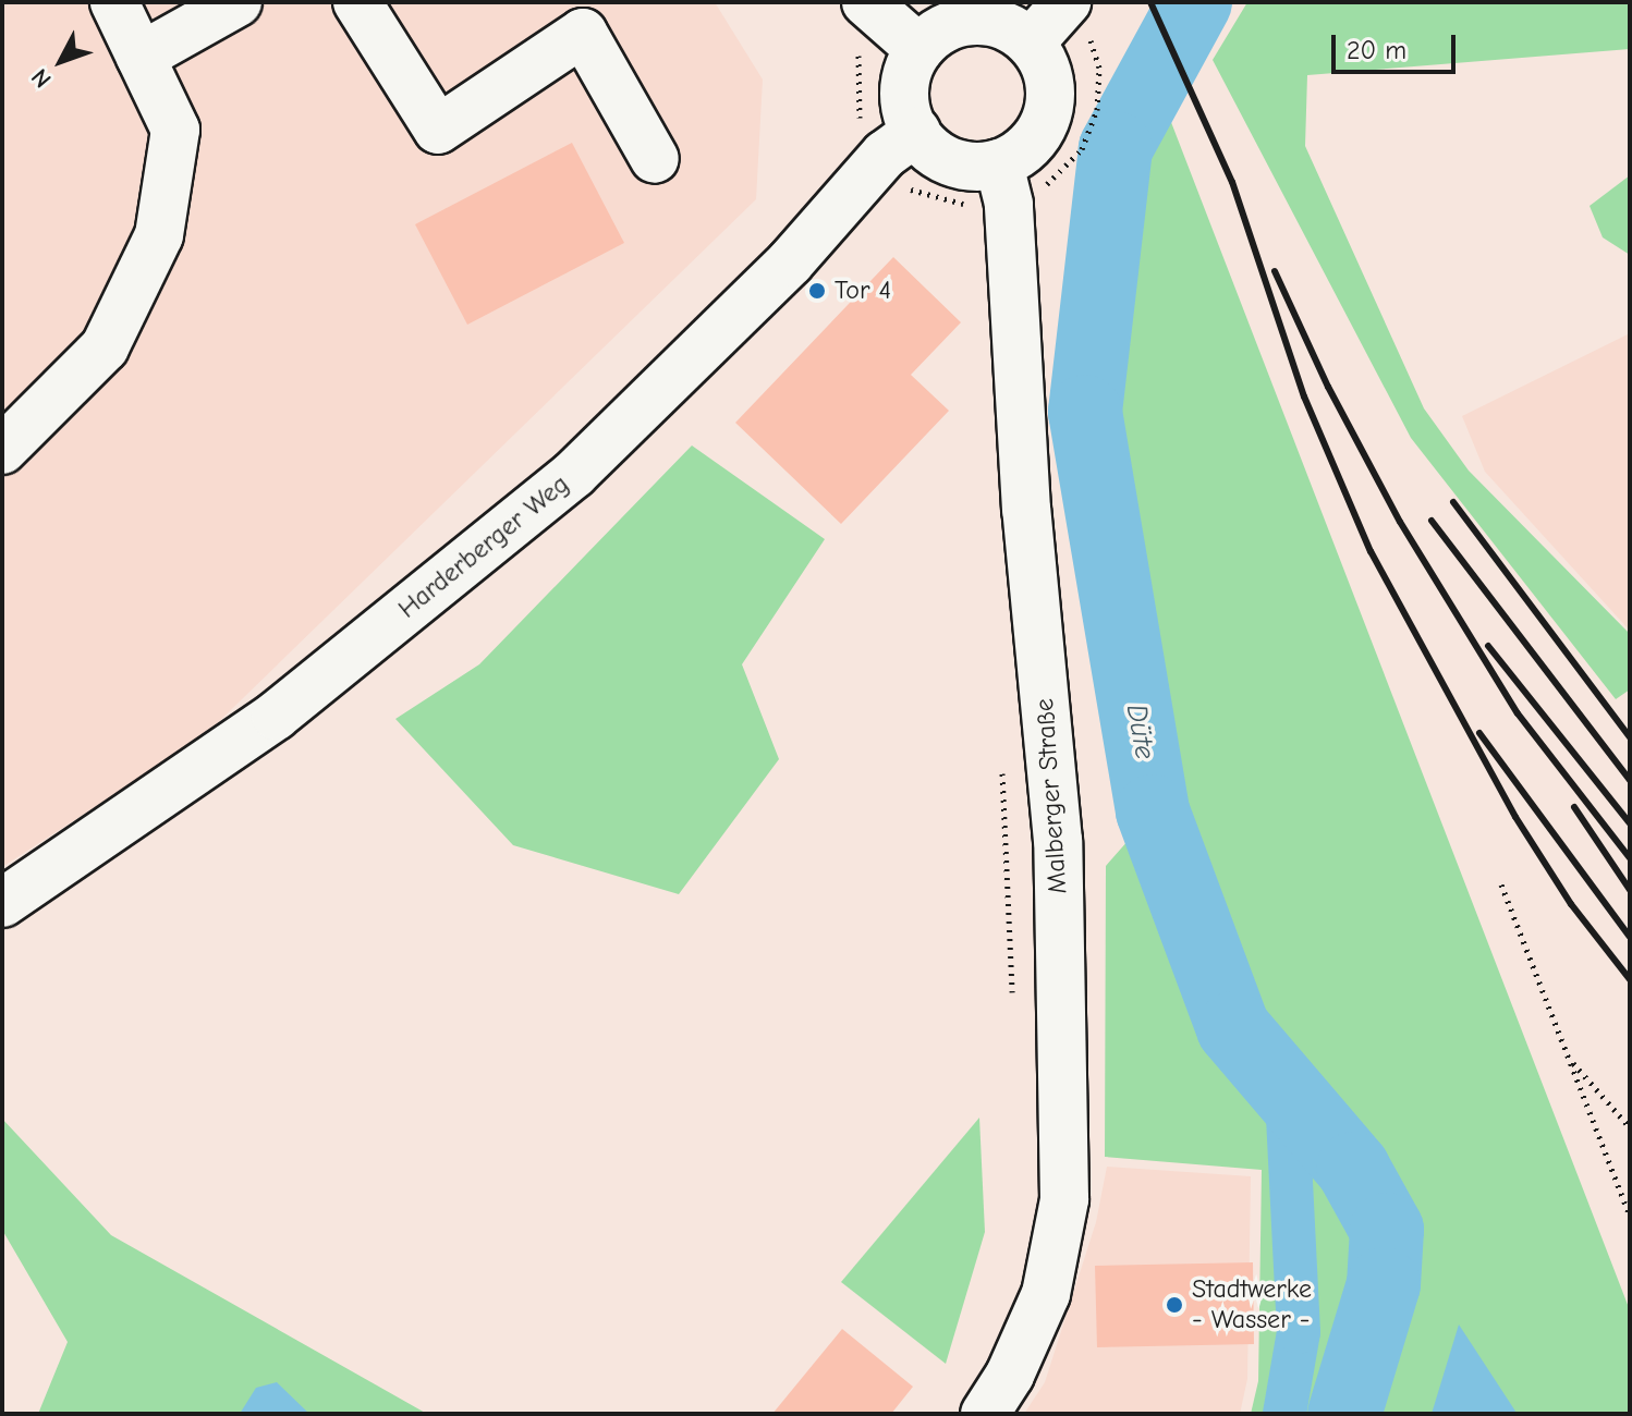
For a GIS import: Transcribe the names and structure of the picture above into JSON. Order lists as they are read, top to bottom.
{
  "streets": {
    "street": ["Harderberger Weg", "Malberger Straße"]
  },
  "crossings": [
    ["Harderberger Weg", "Malberger Straße"]
  ],
  "water": ["Düte"],
  "places": ["Tor 4", "Stadtwerke - Wasser -"],
  "scale_bar": "20 m",
  "north": "bottom left"
}
